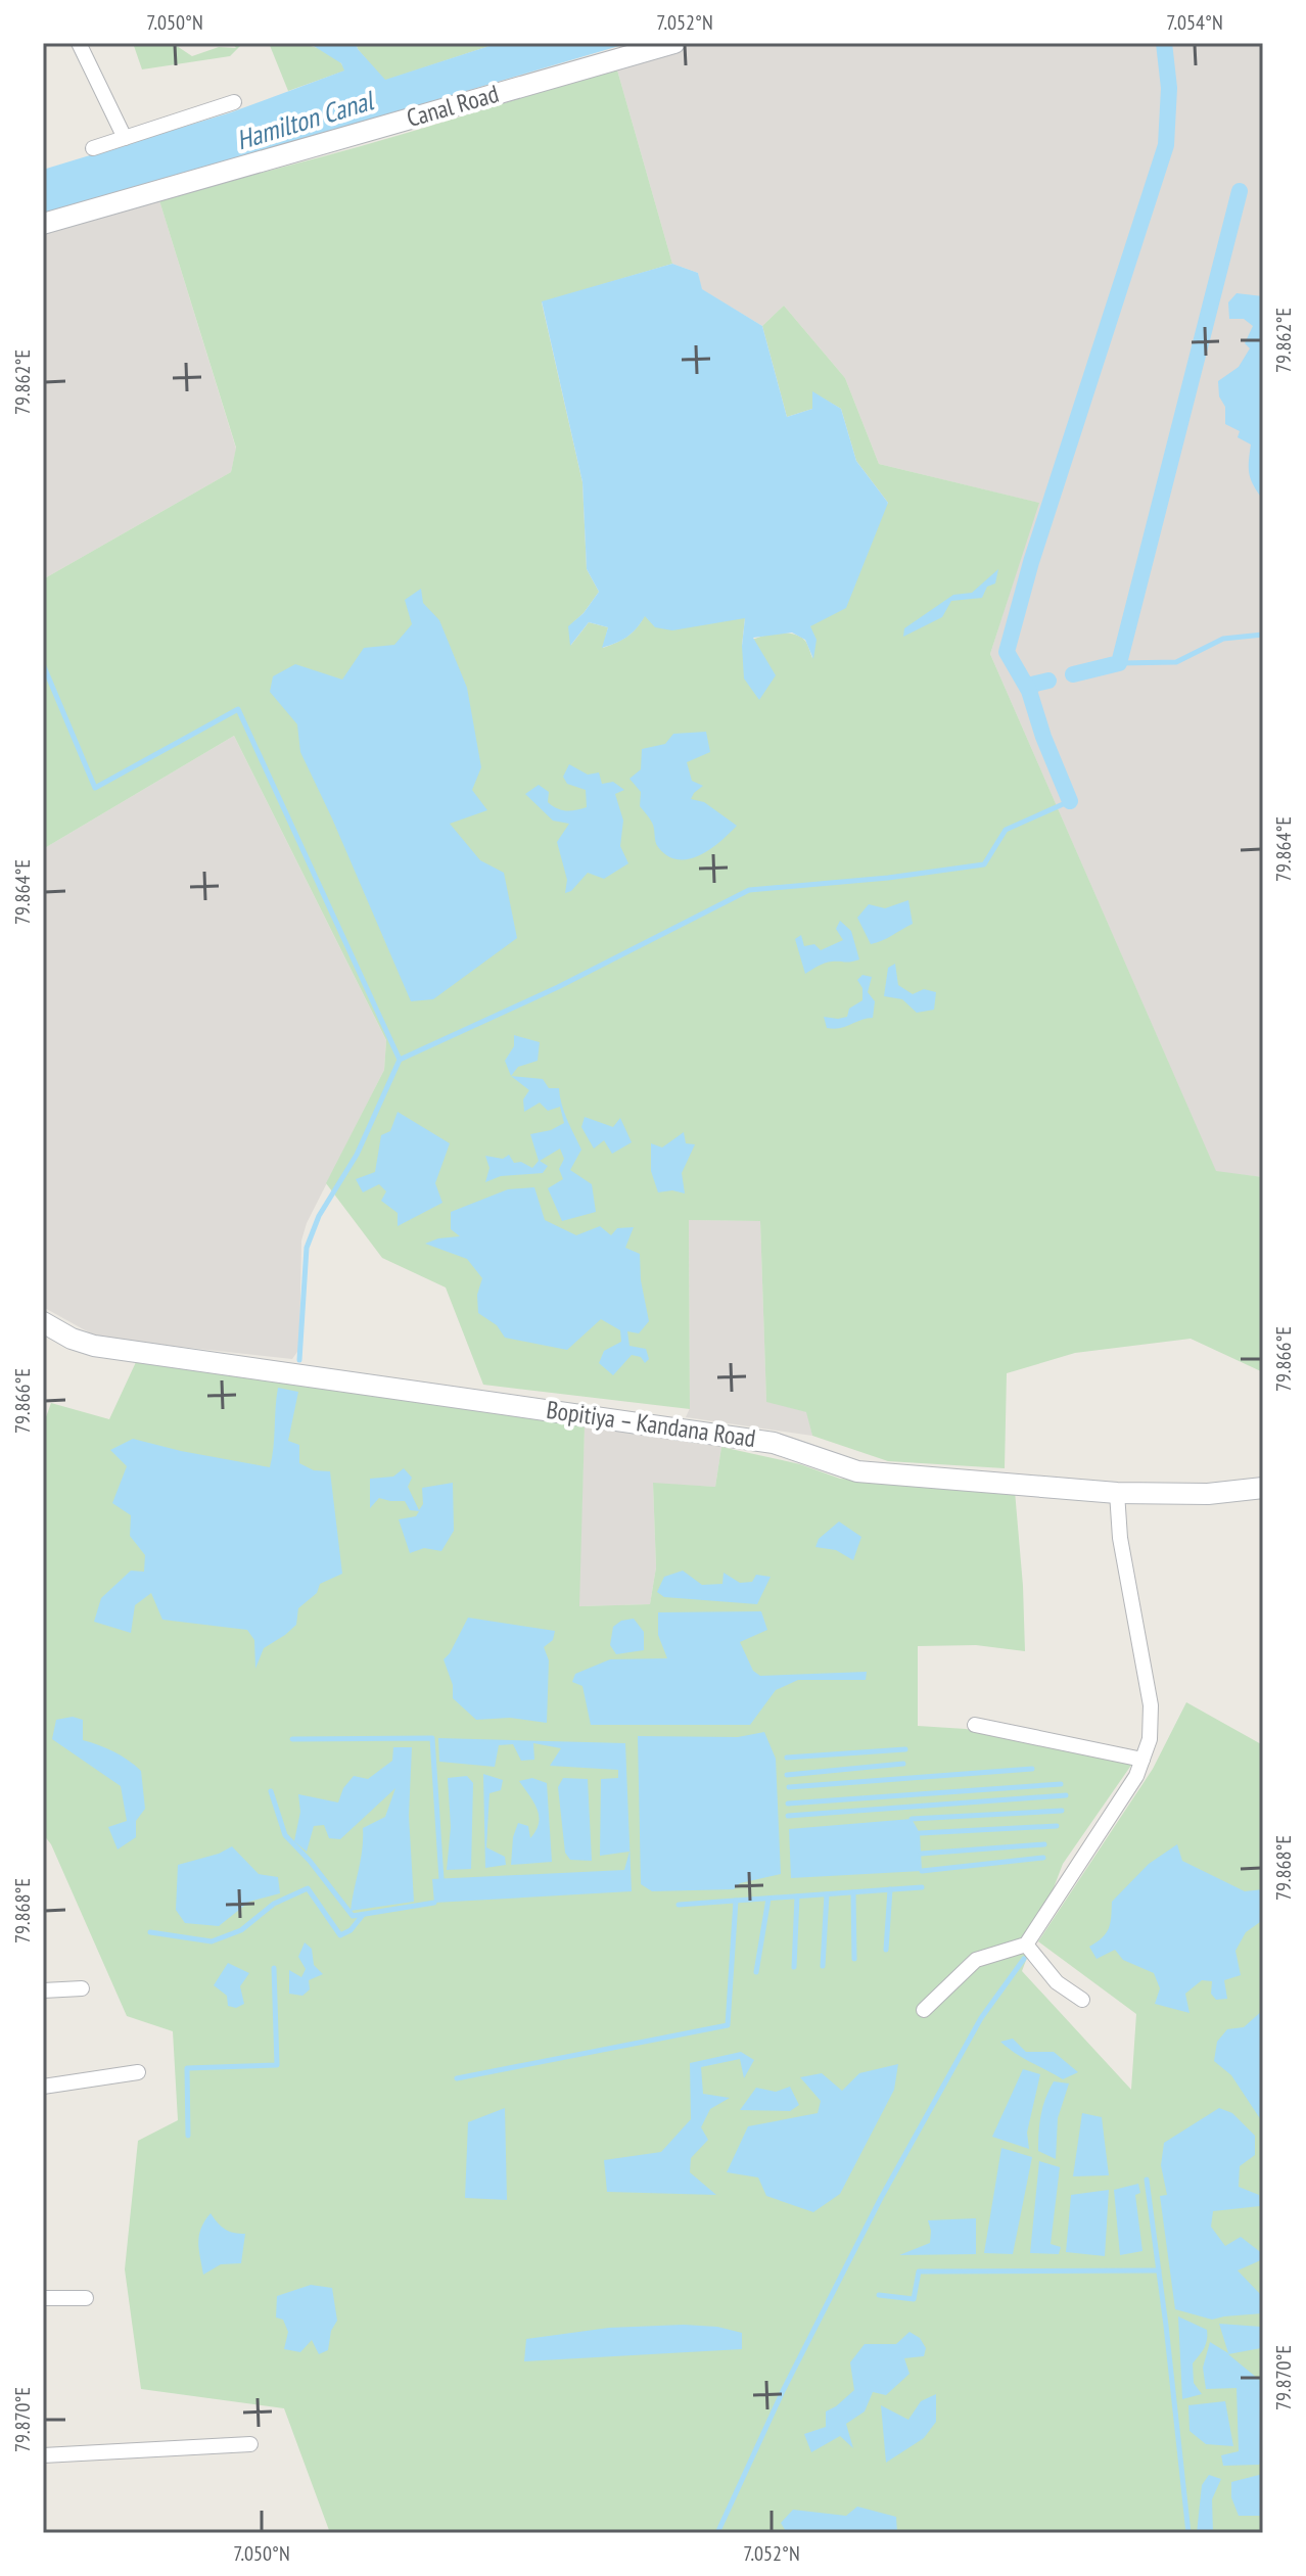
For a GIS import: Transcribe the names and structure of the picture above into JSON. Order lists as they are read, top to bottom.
{
  "streets": {
    "main road": ["Canal Road", "Bopitiya – Kandana Road"]
  },
  "water": ["Hamilton Canal"],
  "coordinates": [
    "7.050°N",
    "7.052°N",
    "7.054°N",
    "79.862°E",
    "79.864°E",
    "79.866°E",
    "79.868°E",
    "79.870°E"
  ]
}
